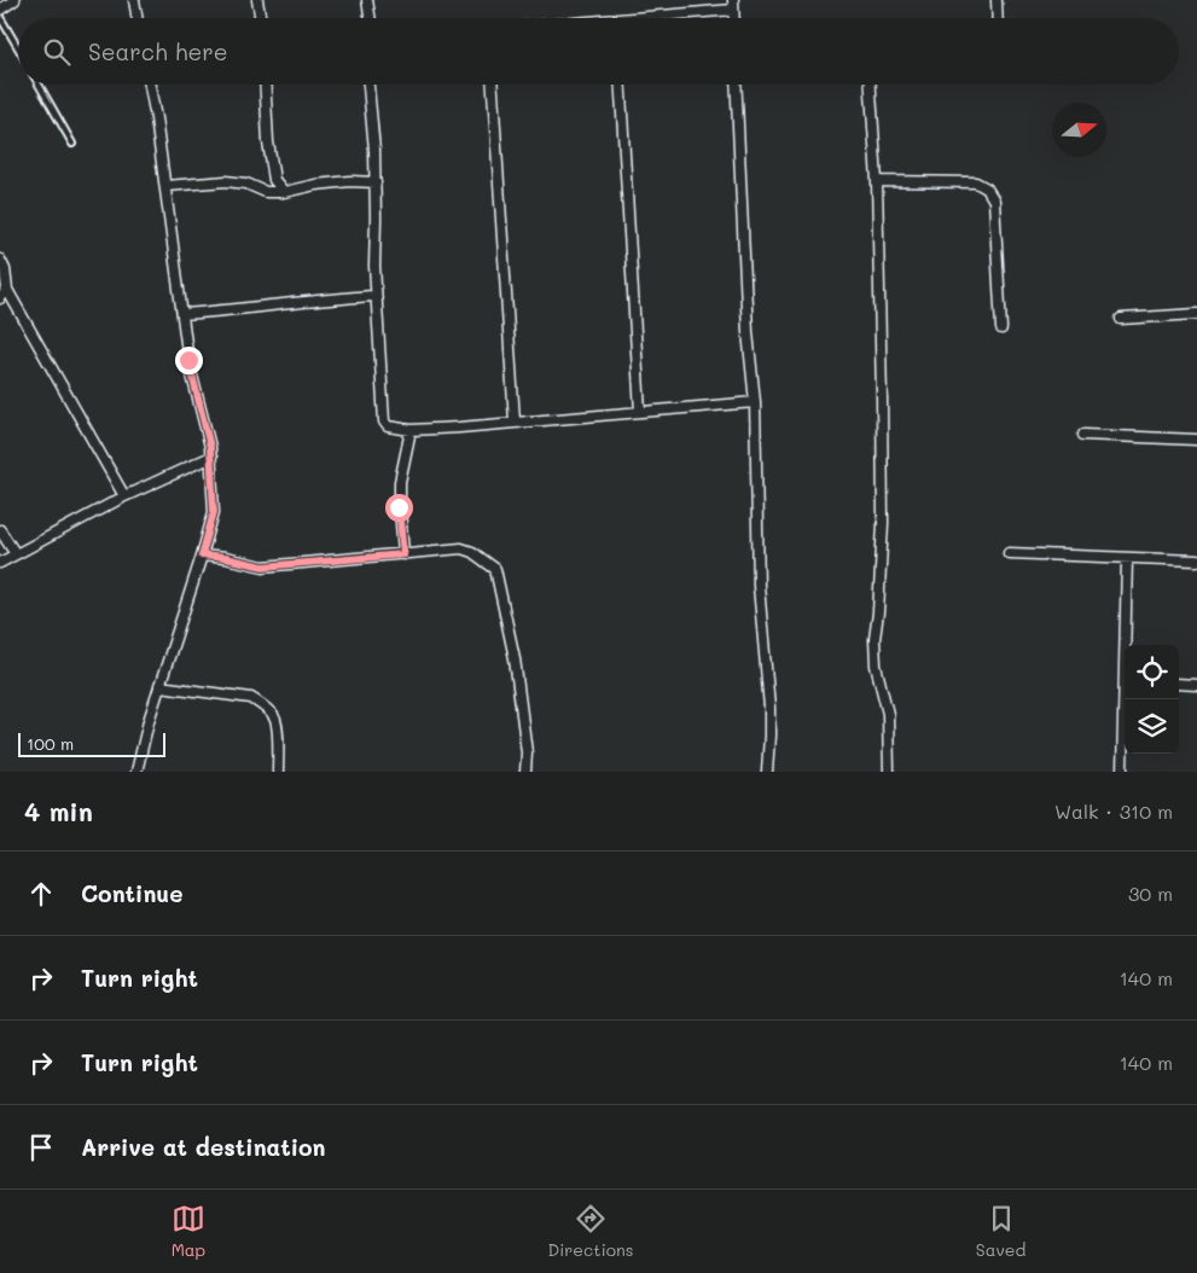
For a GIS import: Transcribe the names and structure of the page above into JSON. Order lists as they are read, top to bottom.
{
  "scale_bar": "100 m",
  "north": "right",
  "page": {
    "search": "Search here",
    "scale": "100 m",
    "heading": ["4 min", "Walk · 310 m"],
    "list": [
      ["Continue", "30 m"],
      ["Turn right", "140 m"],
      ["Turn right", "140 m"],
      "Arrive at destination"
    ],
    "nav": ["Map", "Directions", "Saved"]
  }
}
